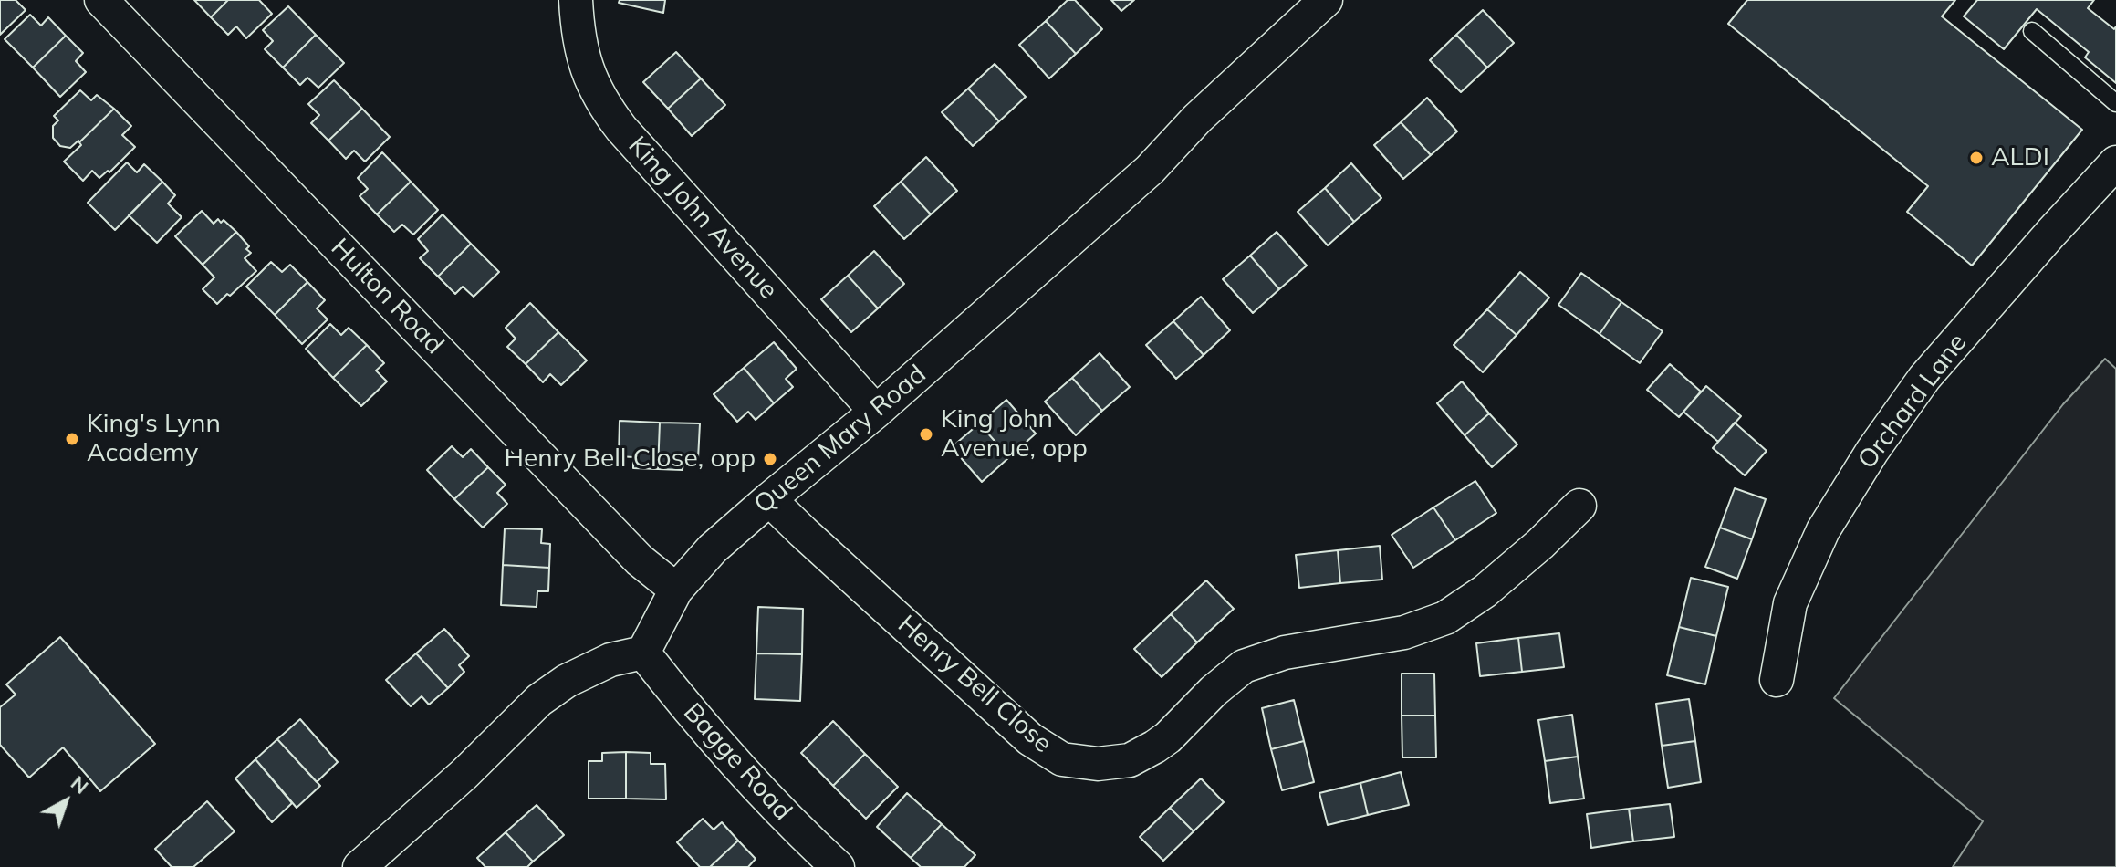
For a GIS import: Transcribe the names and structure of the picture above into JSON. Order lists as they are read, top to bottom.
{
  "streets": {
    "street": [
      "King John Avenue",
      "Hulton Road",
      "Orchard Lane",
      "Queen Mary Road",
      "Henry Bell Close",
      "Bagge Road"
    ]
  },
  "crossings": [
    ["King John Avenue", "Queen Mary Road"],
    ["Hulton Road", "Queen Mary Road"],
    ["Queen Mary Road", "Henry Bell Close"],
    ["Queen Mary Road", "Bagge Road"]
  ],
  "places": [
    "ALDI",
    "King John Avenue, opp",
    "King's Lynn Academy",
    "Henry Bell Close, opp"
  ],
  "north": "top right"
}
